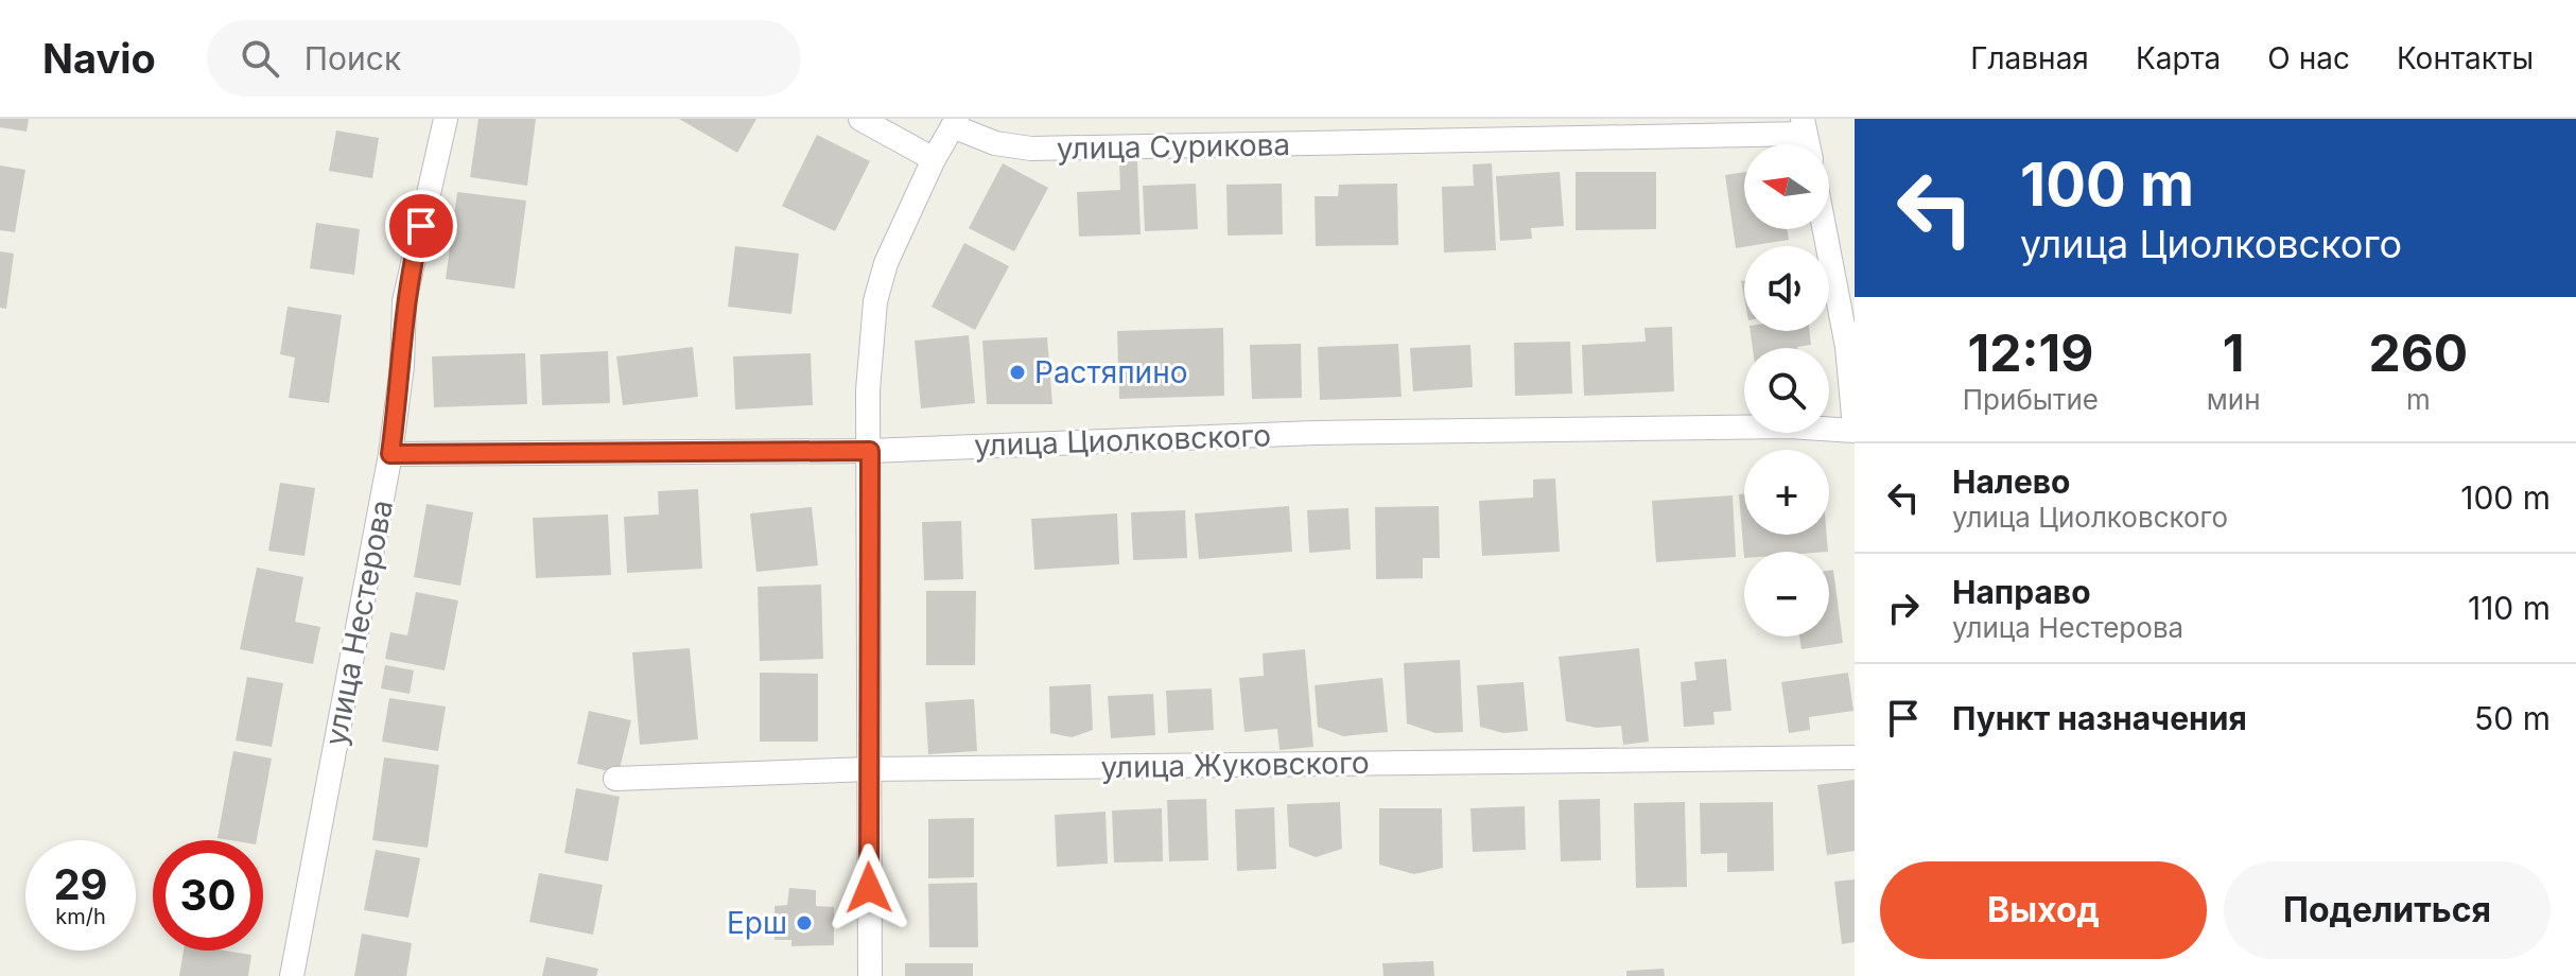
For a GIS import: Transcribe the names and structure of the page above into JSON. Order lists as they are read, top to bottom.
{
  "streets": {
    "street": [
      "улица Сурикова",
      "улица Циолковского",
      "улица Нестерова",
      "улица Жуковского"
    ]
  },
  "crossings": [
    ["улица Циолковского", "улица Нестерова"]
  ],
  "places": ["Растяпино", "Ерш"],
  "north": "left",
  "page": {
    "header": "Navio",
    "search": "Поиск",
    "nav": [
      "Главная",
      "Карта",
      "О нас",
      "Контакты"
    ],
    "turn": ["100 m", "улица Циолковского"],
    "map_buttons": ["+", "−"],
    "eta": [
      "12:19",
      "Прибытие",
      "1",
      "мин",
      "260",
      "m"
    ],
    "list": [
      {
        "name": "Налево",
        "note": "улица Циолковского",
        "value": "100 m"
      },
      {
        "name": "Направо",
        "note": "улица Нестерова",
        "value": "110 m"
      },
      {
        "name": "Пункт назначения",
        "value": "50 m"
      }
    ],
    "speed": "29 km/h",
    "limit": "30",
    "buttons": ["Выход", "Поделиться"]
  }
}
